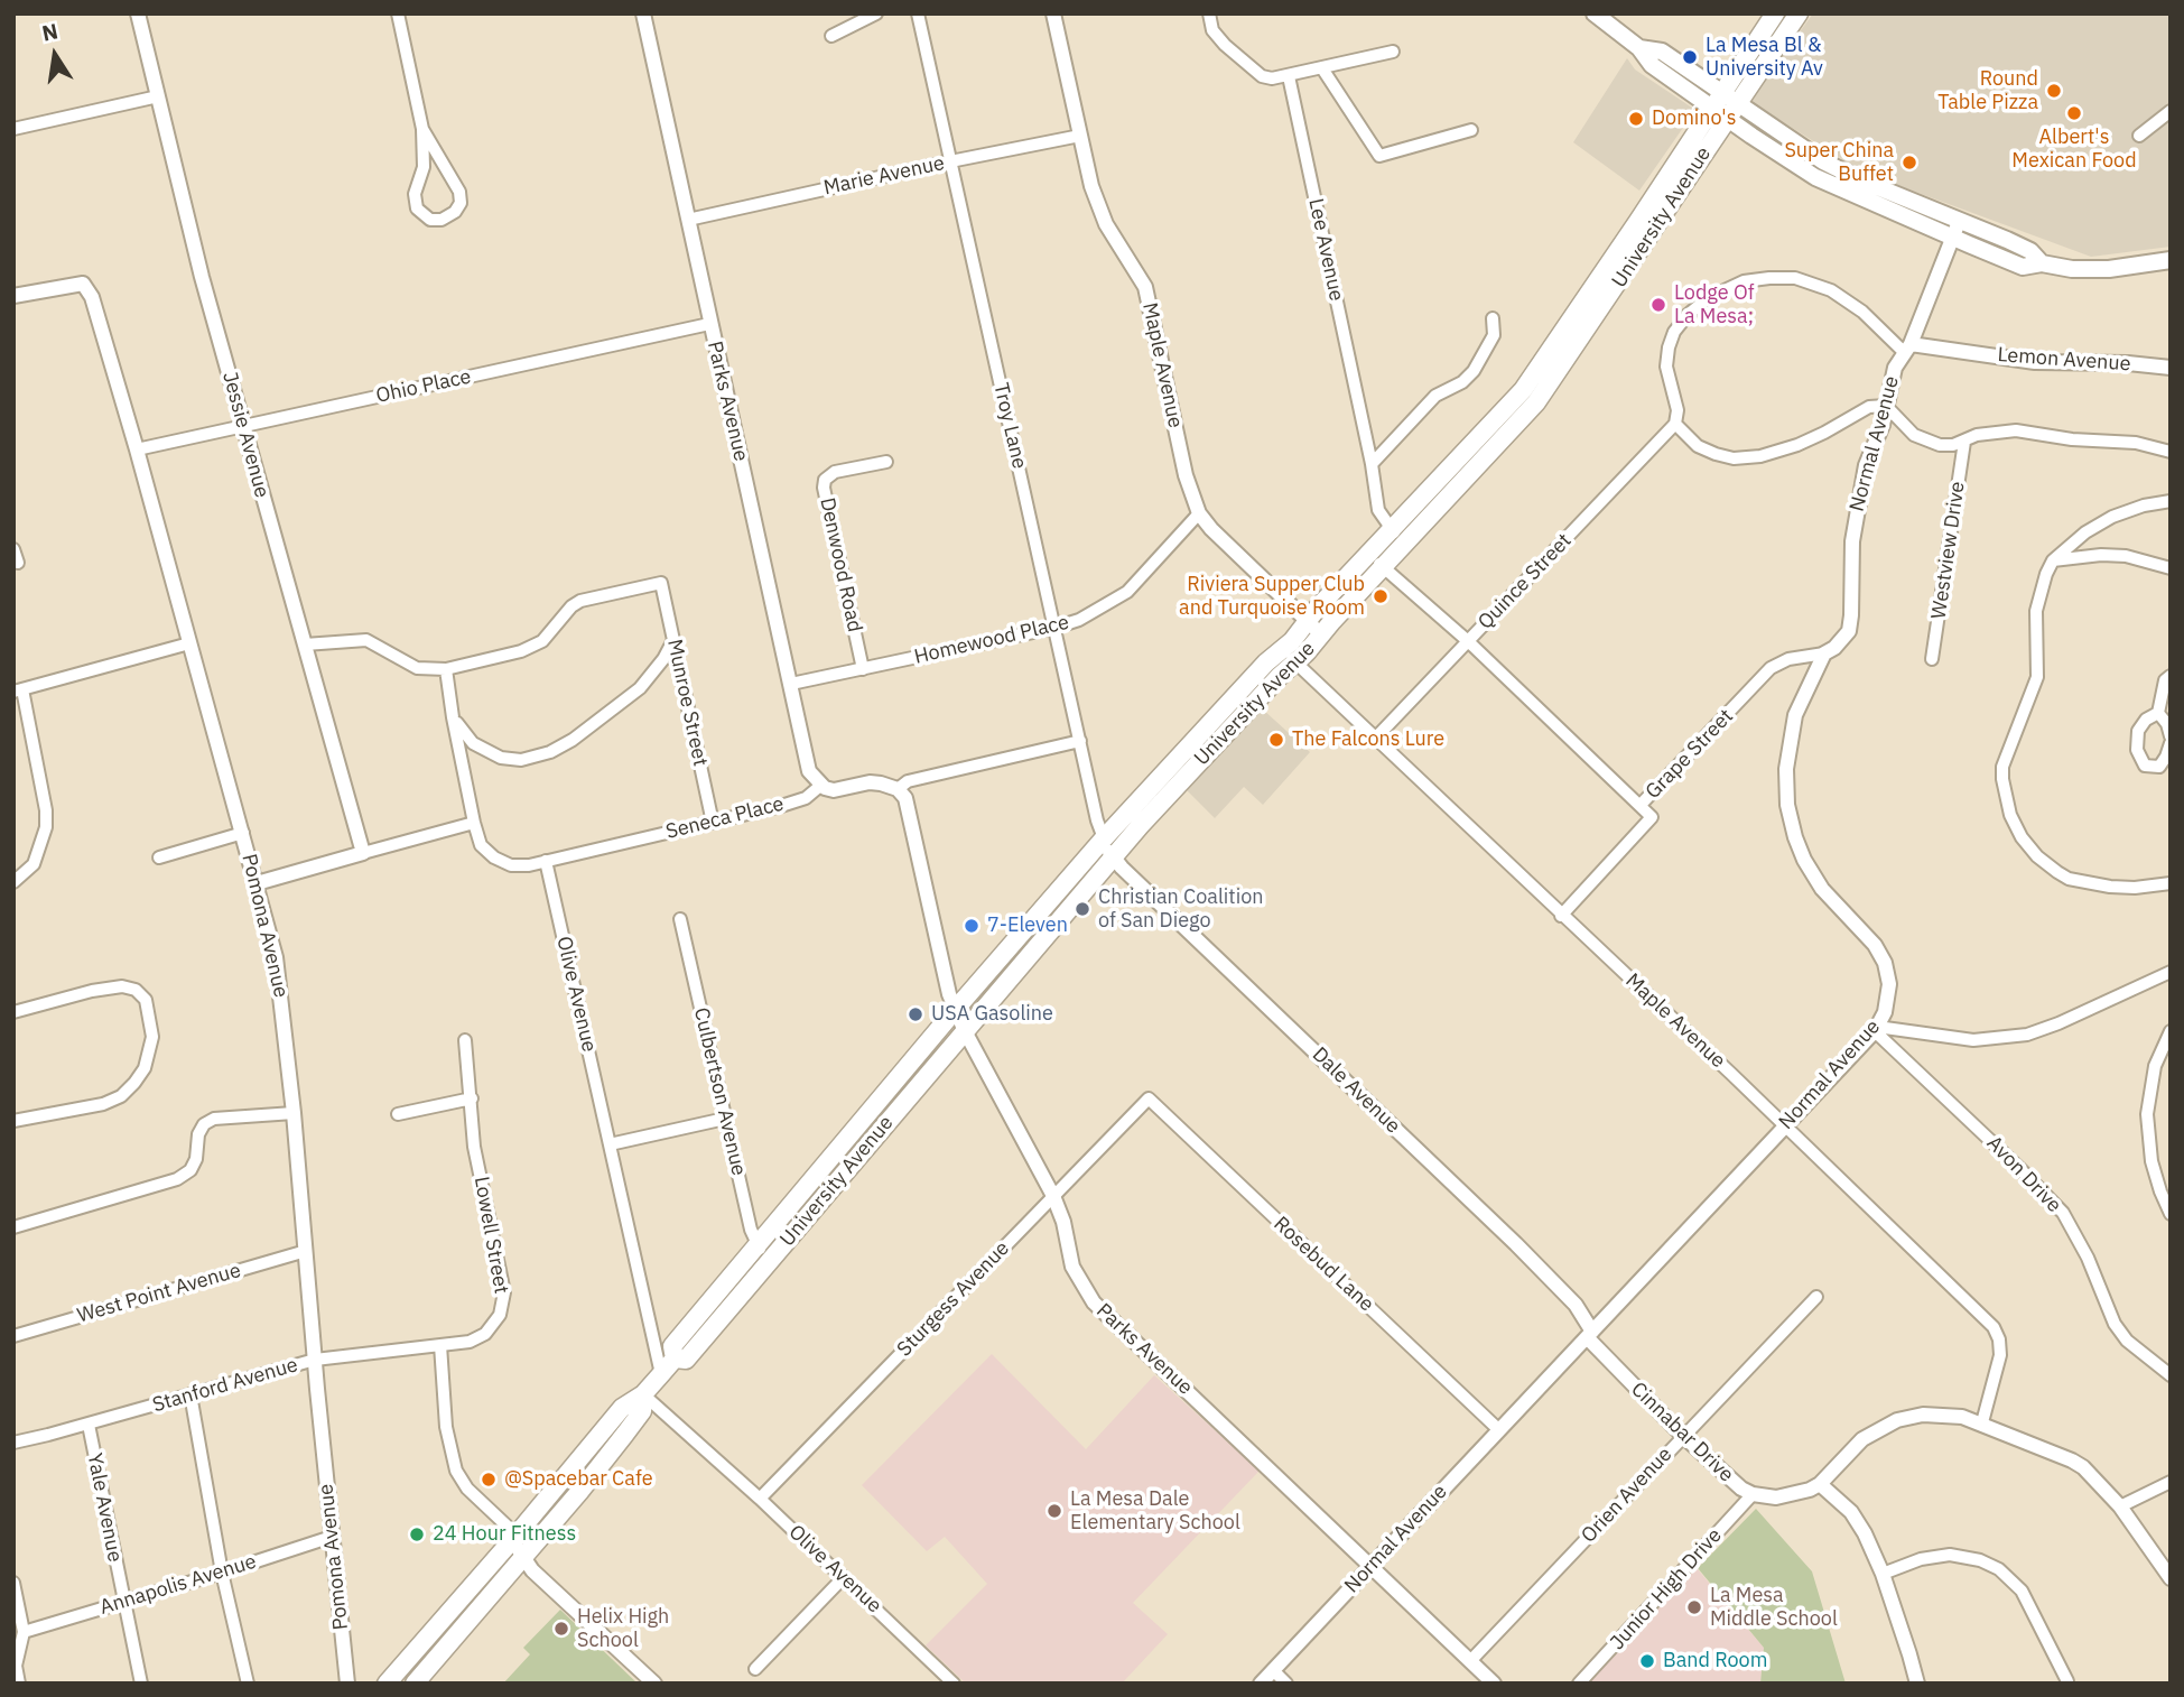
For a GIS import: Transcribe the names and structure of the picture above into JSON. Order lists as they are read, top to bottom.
{
  "streets": {
    "main road": ["University Avenue"],
    "street": [
      "Marie Avenue",
      "Lee Avenue",
      "Lemon Avenue",
      "Maple Avenue",
      "Ohio Place",
      "Parks Avenue",
      "Troy Lane",
      "Jessie Avenue",
      "Normal Avenue",
      "Westview Drive",
      "Denwood Road",
      "Quince Street",
      "Homewood Place",
      "Munroe Street",
      "Grape Street",
      "Seneca Place",
      "Pomona Avenue",
      "Olive Avenue",
      "Dale Avenue",
      "Culbertson Avenue",
      "Avon Drive",
      "Lowell Street",
      "Rosebud Lane",
      "West Point Avenue",
      "Sturgess Avenue",
      "Stanford Avenue",
      "Cinnabar Drive",
      "Orien Avenue",
      "Yale Avenue",
      "Annapolis Avenue",
      "Junior High Drive"
    ]
  },
  "crossings": [
    ["Marie Avenue", "Maple Avenue"],
    ["Marie Avenue", "Parks Avenue"],
    ["Marie Avenue", "Troy Lane"],
    ["University Avenue", "Lee Avenue"],
    ["University Avenue", "Maple Avenue"],
    ["University Avenue", "Parks Avenue"],
    ["University Avenue", "Troy Lane"],
    ["University Avenue", "Olive Avenue"],
    ["University Avenue", "Dale Avenue"],
    ["University Avenue", "Culbertson Avenue"],
    ["Lemon Avenue", "Normal Avenue"],
    ["Lemon Avenue", "Quince Street"],
    ["Maple Avenue", "Normal Avenue"],
    ["Maple Avenue", "Quince Street"],
    ["Maple Avenue", "Homewood Place"],
    ["Maple Avenue", "Grape Street"],
    ["Maple Avenue", "Cinnabar Drive"],
    ["Ohio Place", "Parks Avenue"],
    ["Ohio Place", "Jessie Avenue"],
    ["Ohio Place", "Pomona Avenue"],
    ["Parks Avenue", "Normal Avenue"],
    ["Parks Avenue", "Homewood Place"],
    ["Parks Avenue", "Seneca Place"],
    ["Parks Avenue", "Sturgess Avenue"],
    ["Parks Avenue", "Orien Avenue"],
    ["Troy Lane", "Homewood Place"],
    ["Troy Lane", "Seneca Place"],
    ["Normal Avenue", "Quince Street"],
    ["Normal Avenue", "Grape Street"],
    ["Normal Avenue", "Dale Avenue"],
    ["Normal Avenue", "Avon Drive"],
    ["Normal Avenue", "Rosebud Lane"],
    ["Normal Avenue", "Cinnabar Drive"],
    ["Denwood Road", "Homewood Place"],
    ["Munroe Street", "Seneca Place"],
    ["Seneca Place", "Olive Avenue"],
    ["Pomona Avenue", "West Point Avenue"],
    ["Pomona Avenue", "Stanford Avenue"],
    ["Pomona Avenue", "Annapolis Avenue"],
    ["Olive Avenue", "Sturgess Avenue"],
    ["Dale Avenue", "Cinnabar Drive"],
    ["Lowell Street", "Stanford Avenue"],
    ["Rosebud Lane", "Sturgess Avenue"],
    ["Stanford Avenue", "Yale Avenue"],
    ["Cinnabar Drive", "Orien Avenue"],
    ["Cinnabar Drive", "Junior High Drive"],
    ["Yale Avenue", "Annapolis Avenue"]
  ],
  "places": [
    "La Mesa Bl & University Av",
    "Round Table Pizza",
    "Albert's Mexican Food",
    "Domino's",
    "Super China Buffet",
    "Lodge Of La Mesa;",
    "Riviera Supper Club and Turquoise Room",
    "The Falcons Lure",
    "Christian Coalition of San Diego",
    "7-Eleven",
    "USA Gasoline",
    "@Spacebar Cafe",
    "La Mesa Dale Elementary School",
    "24 Hour Fitness",
    "La Mesa Middle School",
    "Helix High School",
    "Band Room"
  ],
  "north": "top"
}
